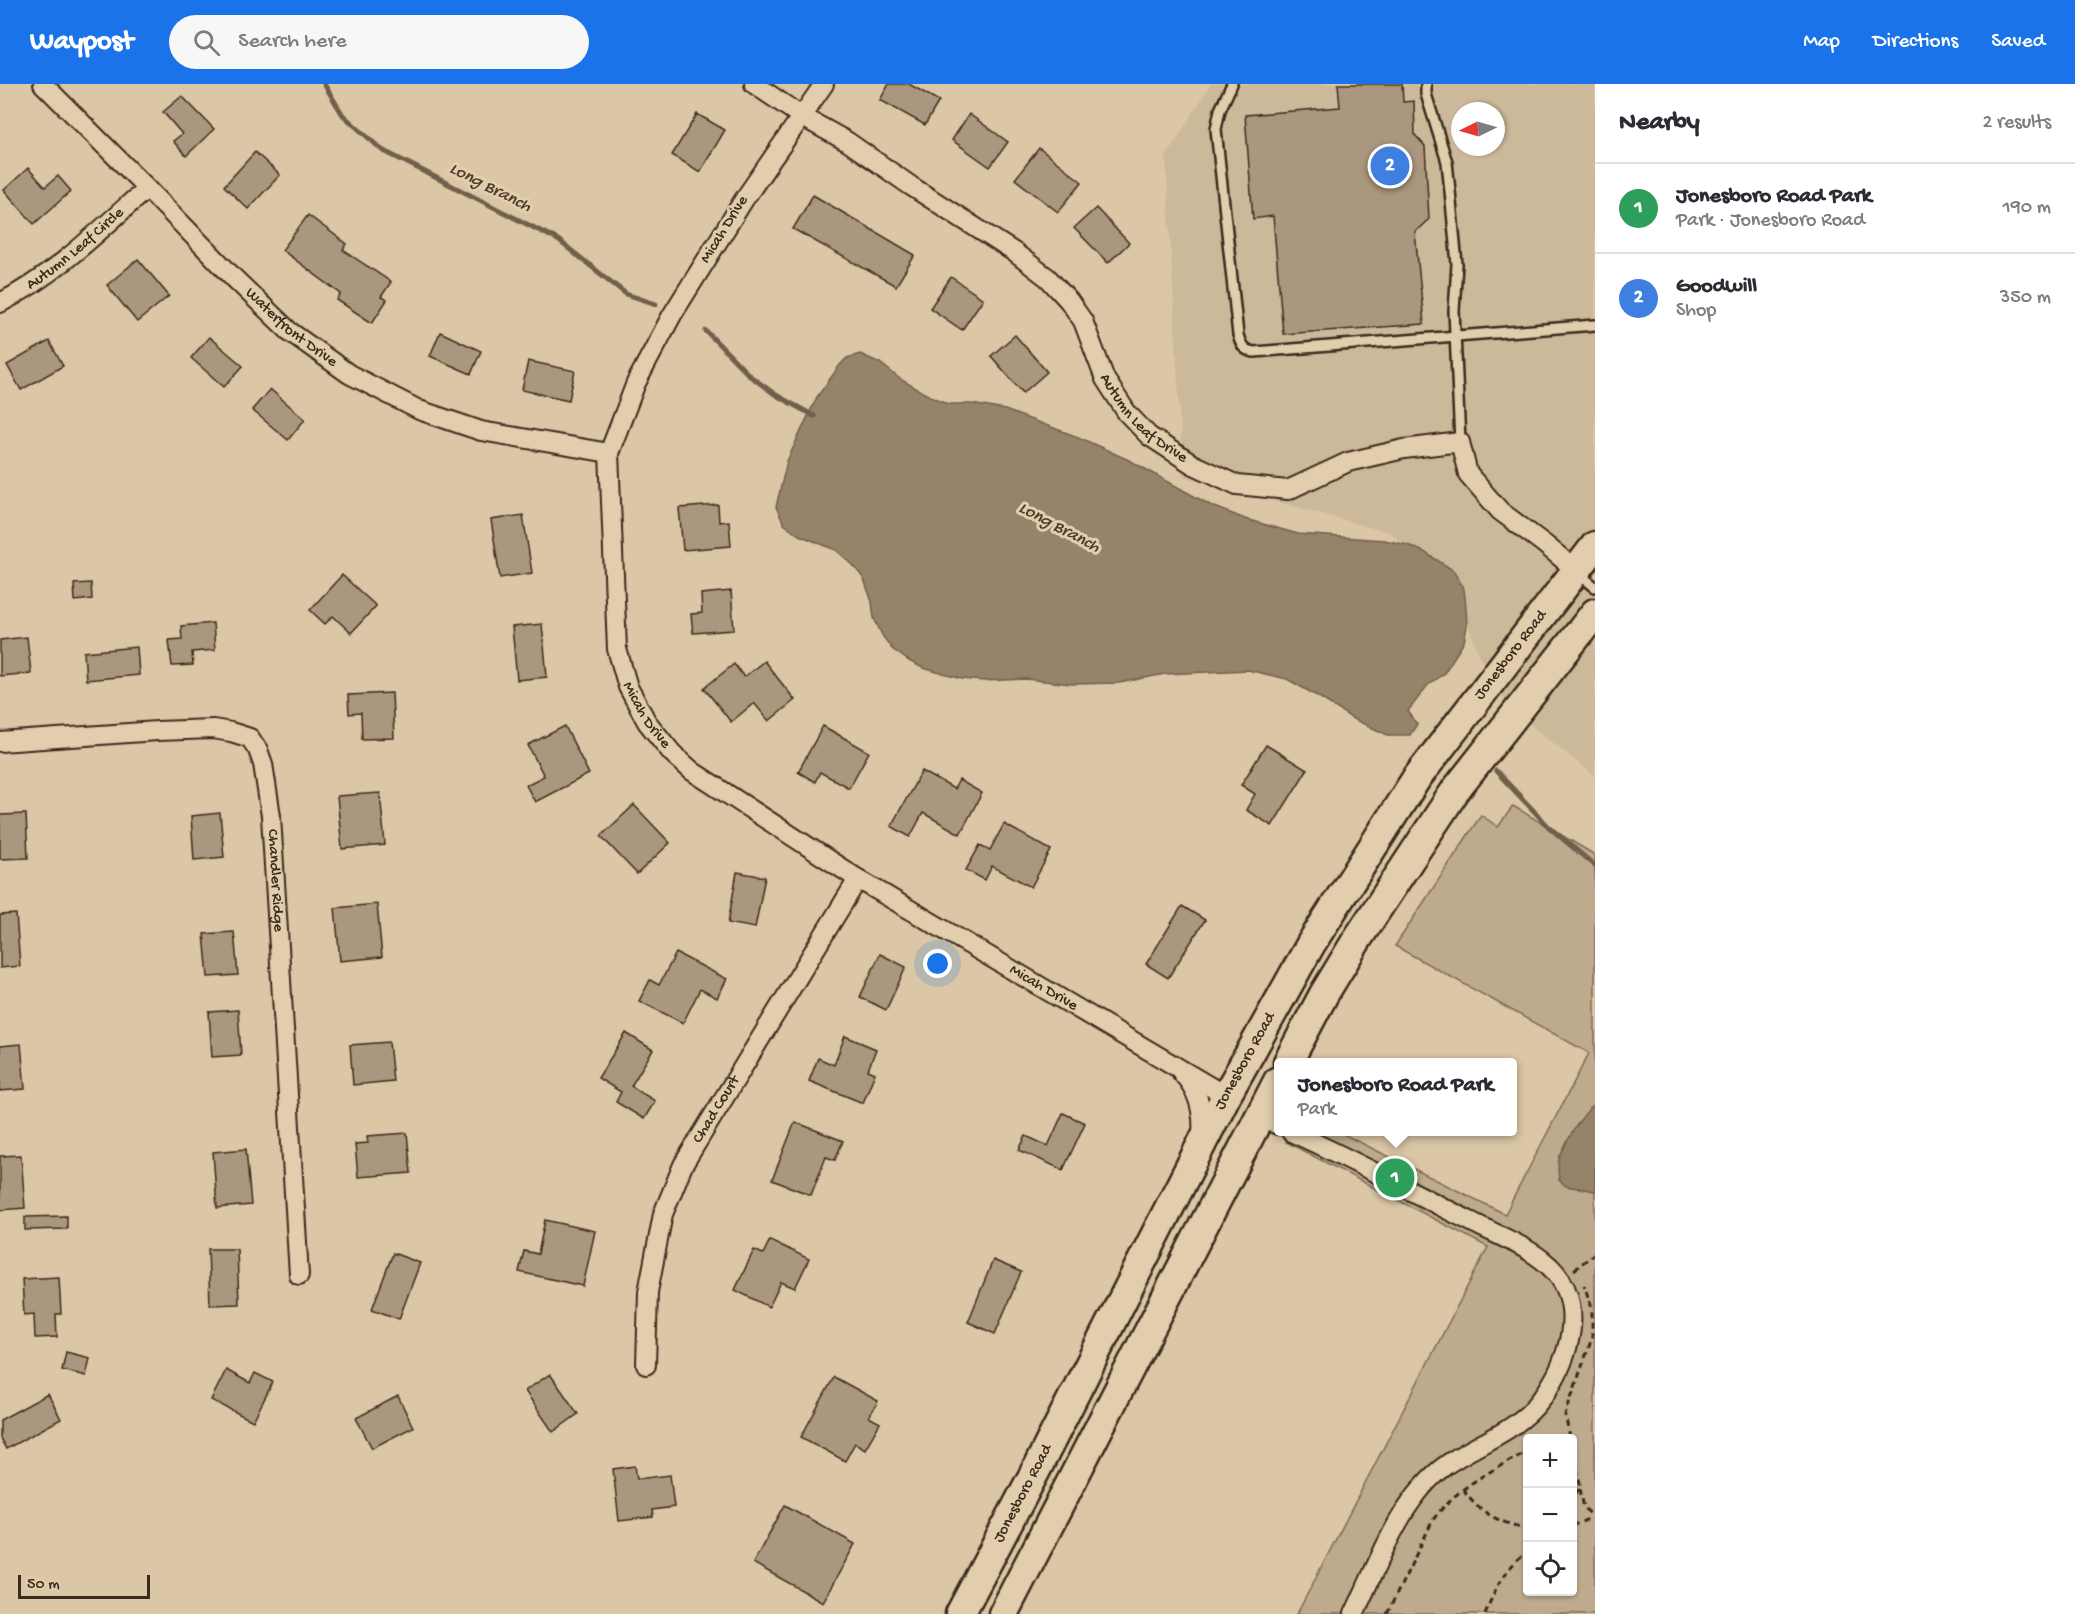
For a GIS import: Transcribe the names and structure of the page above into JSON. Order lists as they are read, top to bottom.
{
  "streets": {
    "main road": ["Jonesboro Road"],
    "street": [
      "Micah Drive",
      "Autumn Leaf Circle",
      "Waterfront Drive",
      "Autumn Leaf Drive",
      "Chandler Ridge",
      "Chad Court"
    ]
  },
  "crossings": [
    ["Micah Drive", "Waterfront Drive"],
    ["Micah Drive", "Autumn Leaf Drive"],
    ["Micah Drive", "Jonesboro Road"],
    ["Micah Drive", "Chad Court"],
    ["Autumn Leaf Circle", "Waterfront Drive"]
  ],
  "water": ["Long Branch"],
  "scale_bar": "50 m",
  "north": "left",
  "page": {
    "header": "Waypost",
    "search": "Search here",
    "nav": ["Map", "Directions", "Saved"],
    "heading": ["Nearby", "2 results"],
    "pins": ["2", "1"],
    "list": [
      {
        "mark": "1",
        "name": "Jonesboro Road Park",
        "note": "Park · Jonesboro Road",
        "value": "190 m"
      },
      {
        "mark": "2",
        "name": "Goodwill",
        "note": "Shop",
        "value": "350 m"
      }
    ],
    "popup": ["Jonesboro Road Park", "Park"],
    "map_buttons": ["+", "−"],
    "scale": "50 m"
  }
}
